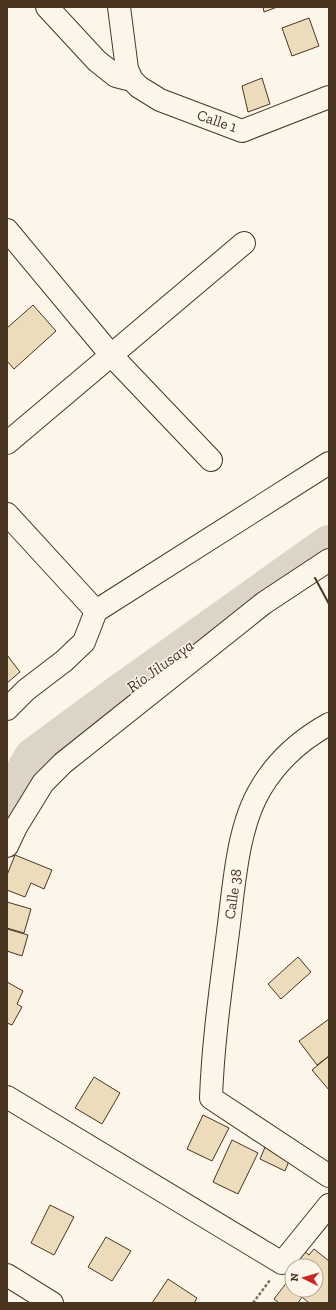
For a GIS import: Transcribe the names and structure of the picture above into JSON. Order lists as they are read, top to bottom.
{
  "streets": {
    "street": ["Calle 1", "Calle 38"]
  },
  "water": ["Río Jilusaya"],
  "north": "left"
}
